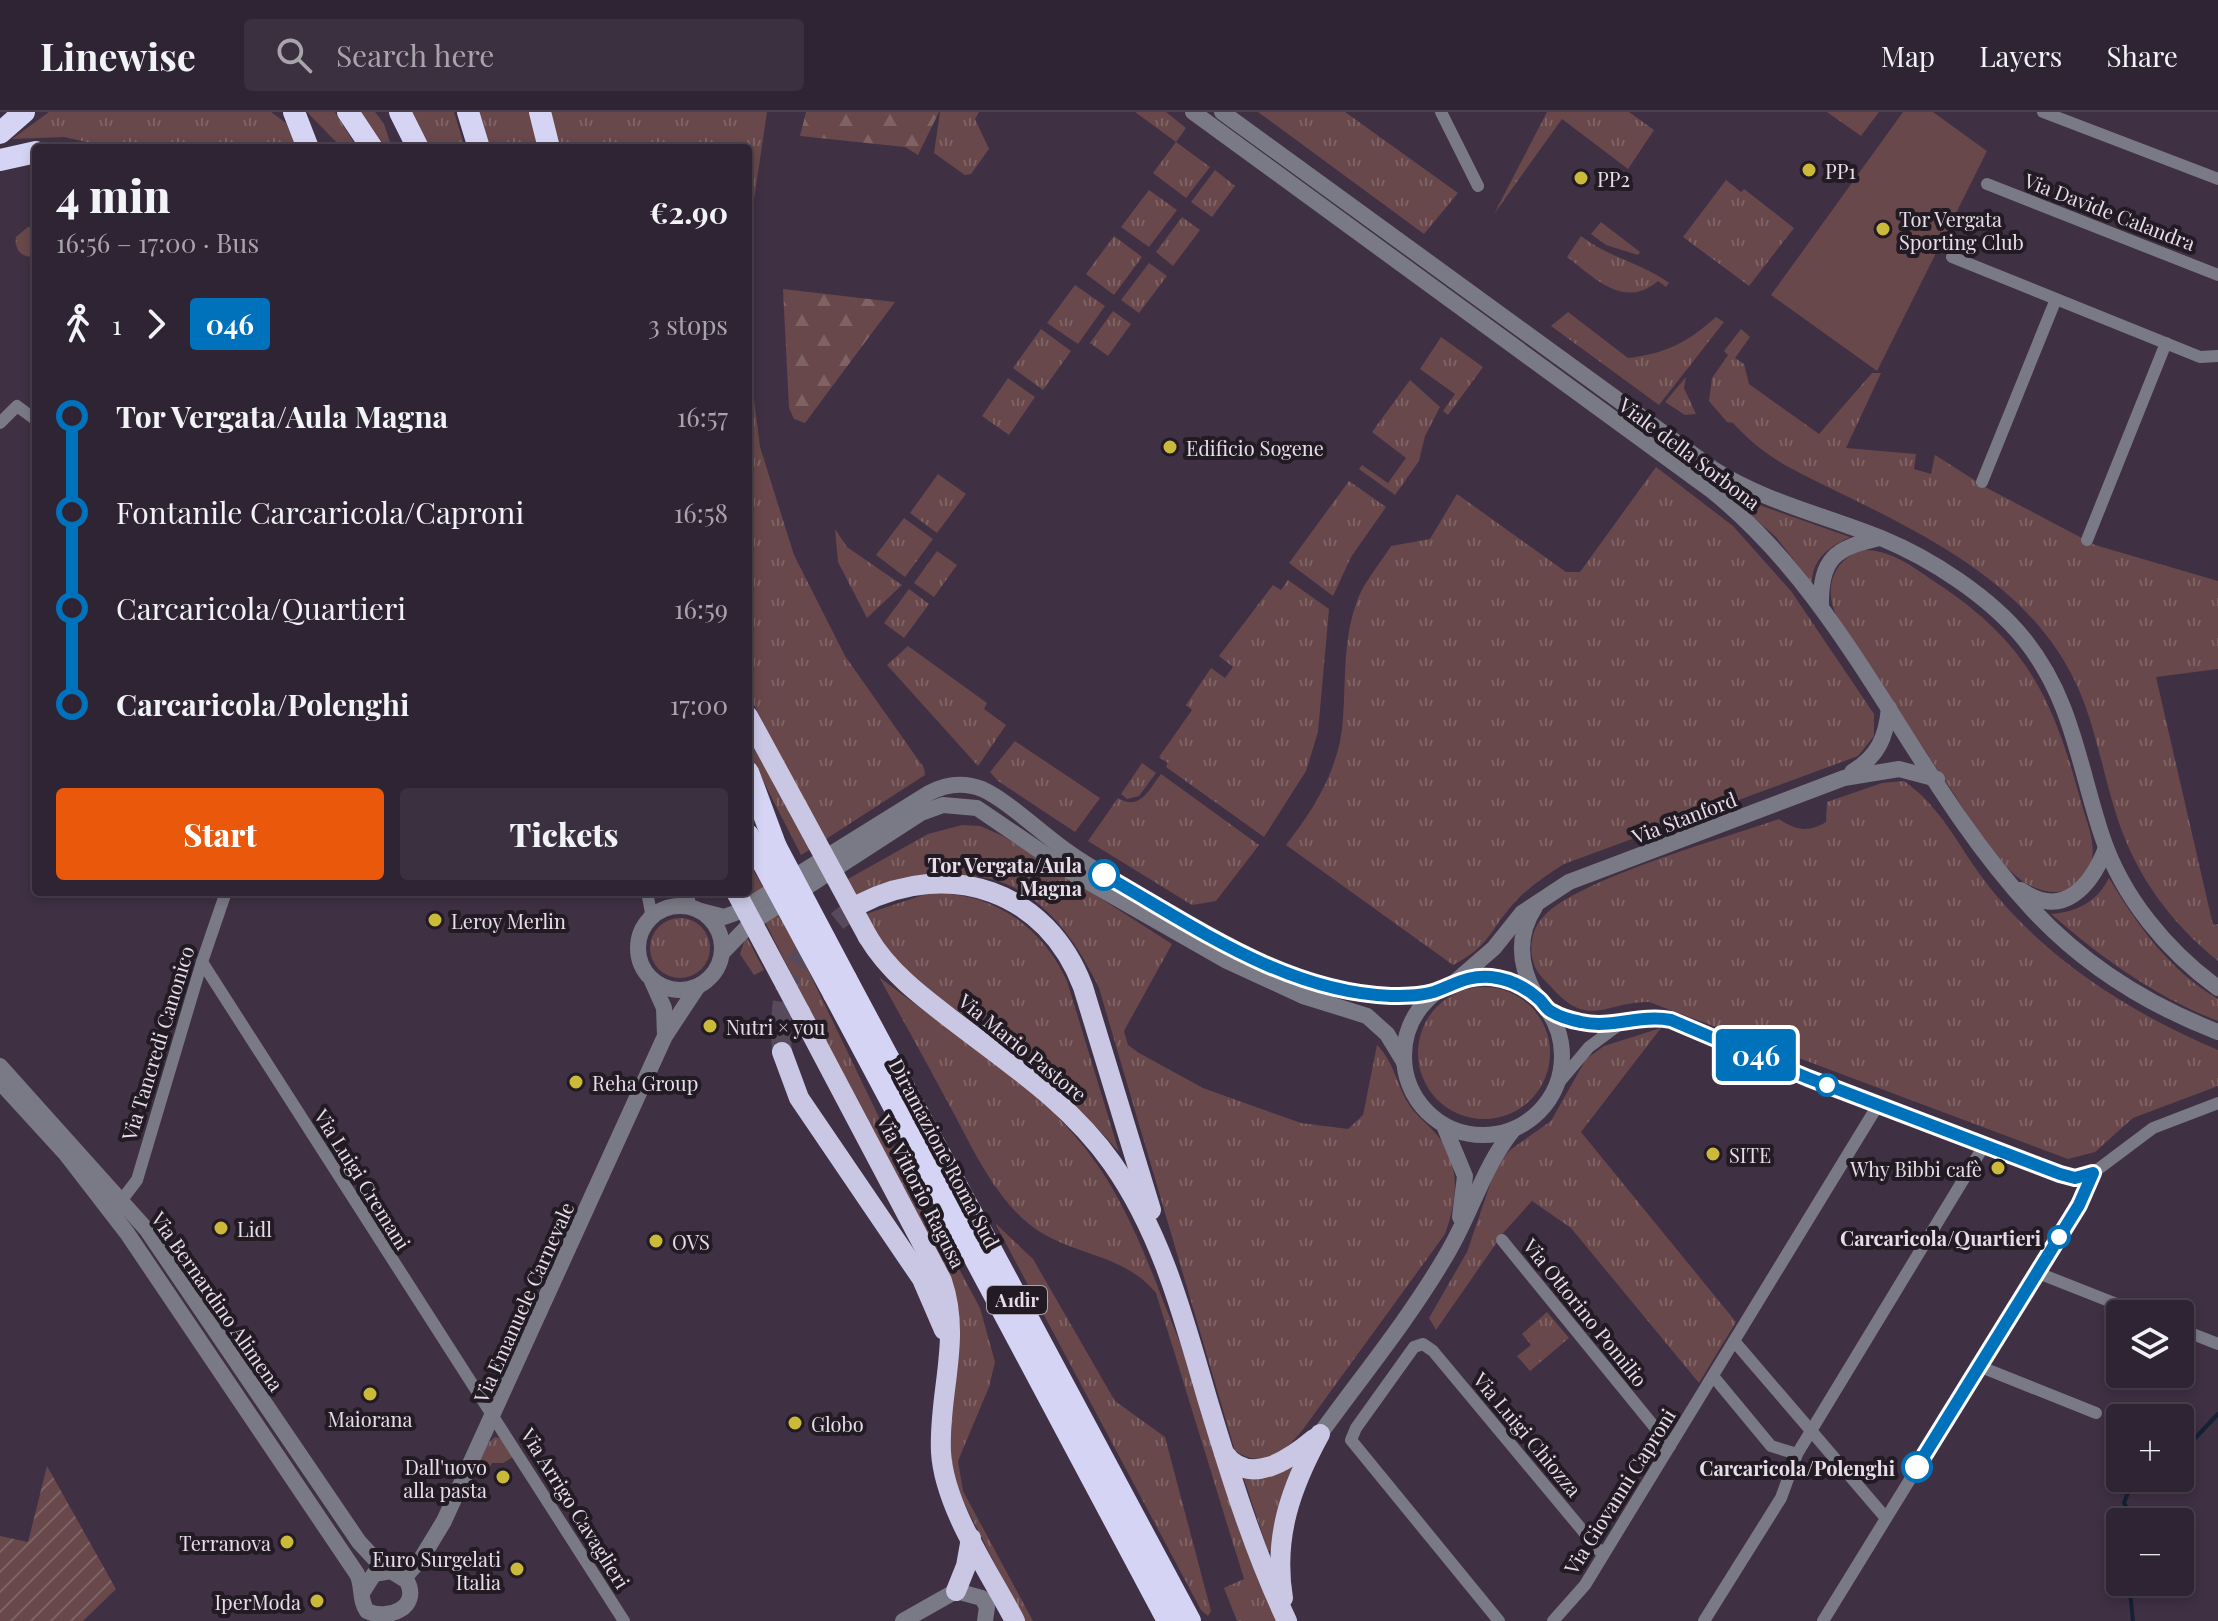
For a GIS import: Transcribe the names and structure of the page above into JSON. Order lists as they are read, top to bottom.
{
  "streets": {
    "highway": [
      "Via Mario Pastore",
      "Diramazione Roma Sud",
      "Via Vittorio Ragusa",
      "A1dir"
    ],
    "street": [
      "Via Davide Calandra",
      "Viale della Sorbona",
      "Via Stanford",
      "Via Tancredi Canonico",
      "Via Luigi Cremani",
      "Via Bernardino Alimena",
      "Via Emanuele Carnevale",
      "Via Ottorino Pomilio",
      "Via Luigi Chiozza",
      "Via Giovanni Caproni",
      "Via Arrigo Cavaglieri"
    ]
  },
  "crossings": [
    ["Viale della Sorbona", "Via Stanford"],
    ["Via Tancredi Canonico", "Via Luigi Cremani"],
    ["Via Tancredi Canonico", "Via Bernardino Alimena"],
    ["Diramazione Roma Sud", "A1dir"],
    ["Via Luigi Cremani", "Via Emanuele Carnevale"],
    ["Via Luigi Cremani", "Via Arrigo Cavaglieri"],
    ["Via Bernardino Alimena", "Via Emanuele Carnevale"],
    ["Via Emanuele Carnevale", "Via Arrigo Cavaglieri"],
    ["Via Ottorino Pomilio", "Via Giovanni Caproni"],
    ["Via Luigi Chiozza", "Via Giovanni Caproni"]
  ],
  "places": [
    "PP1",
    "PP2",
    "Tor Vergata Sporting Club",
    "Edificio Sogene",
    "Tor Vergata/Aula Magna",
    "Leroy Merlin",
    "Nutri × you",
    "Reha Group",
    "SITE",
    "Why Bibbi cafè",
    "Lidl",
    "Carcaricola/Quartieri",
    "OVS",
    "Maiorana",
    "Globo",
    "Carcaricola/Polenghi",
    "Dall'uovo alla pasta",
    "Terranova",
    "Euro Surgelati Italia",
    "IperModa"
  ],
  "lines": ["bus line 046"],
  "page": {
    "header": "Linewise",
    "search": "Search here",
    "nav": ["Map", "Layers", "Share"],
    "on_map": "046",
    "heading": ["4 min", "16:56 – 17:00 · Bus", "€2.90"],
    "legs": ["1", "046", "3 stops"],
    "list": [
      {
        "name": "Tor Vergata/Aula Magna",
        "value": "16:57"
      },
      {
        "name": "Fontanile Carcaricola/Caproni",
        "value": "16:58"
      },
      {
        "name": "Carcaricola/Quartieri",
        "value": "16:59"
      },
      {
        "name": "Carcaricola/Polenghi",
        "value": "17:00"
      }
    ],
    "buttons": ["Start", "Tickets"],
    "map_buttons": ["+", "−"]
  }
}
